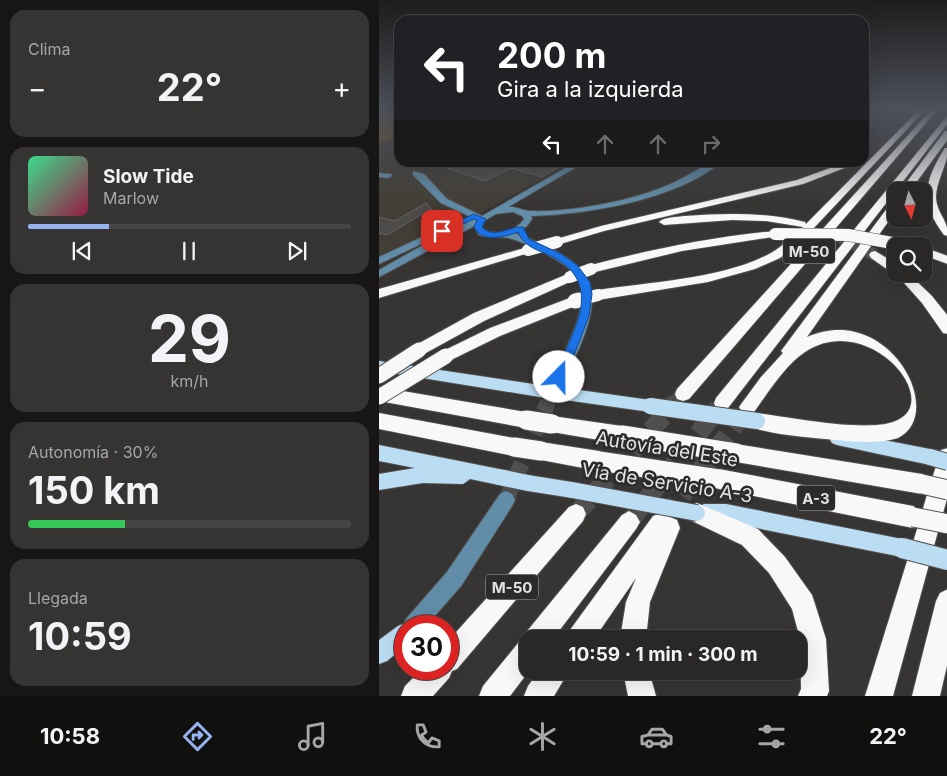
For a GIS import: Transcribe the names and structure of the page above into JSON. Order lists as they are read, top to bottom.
{
  "streets": {
    "highway": ["M-50", "Autovía del Este", "A-3"],
    "main road": ["Vía de Servicio A-3"]
  },
  "north": "bottom",
  "page": {
    "tile": [
      "Clima",
      ["29", "km/h"],
      ["Autonomía · 30%", "150 km"],
      ["Llegada", "10:59"]
    ],
    "turn": ["200 m", "Gira a la izquierda"],
    "heat": ["−", "22°", "+"],
    "song": ["Slow Tide", "Marlow"],
    "limit": "30",
    "trip": "10:59 · 1 min · 300 m",
    "tabs": ["10:58", "22°"]
  }
}
